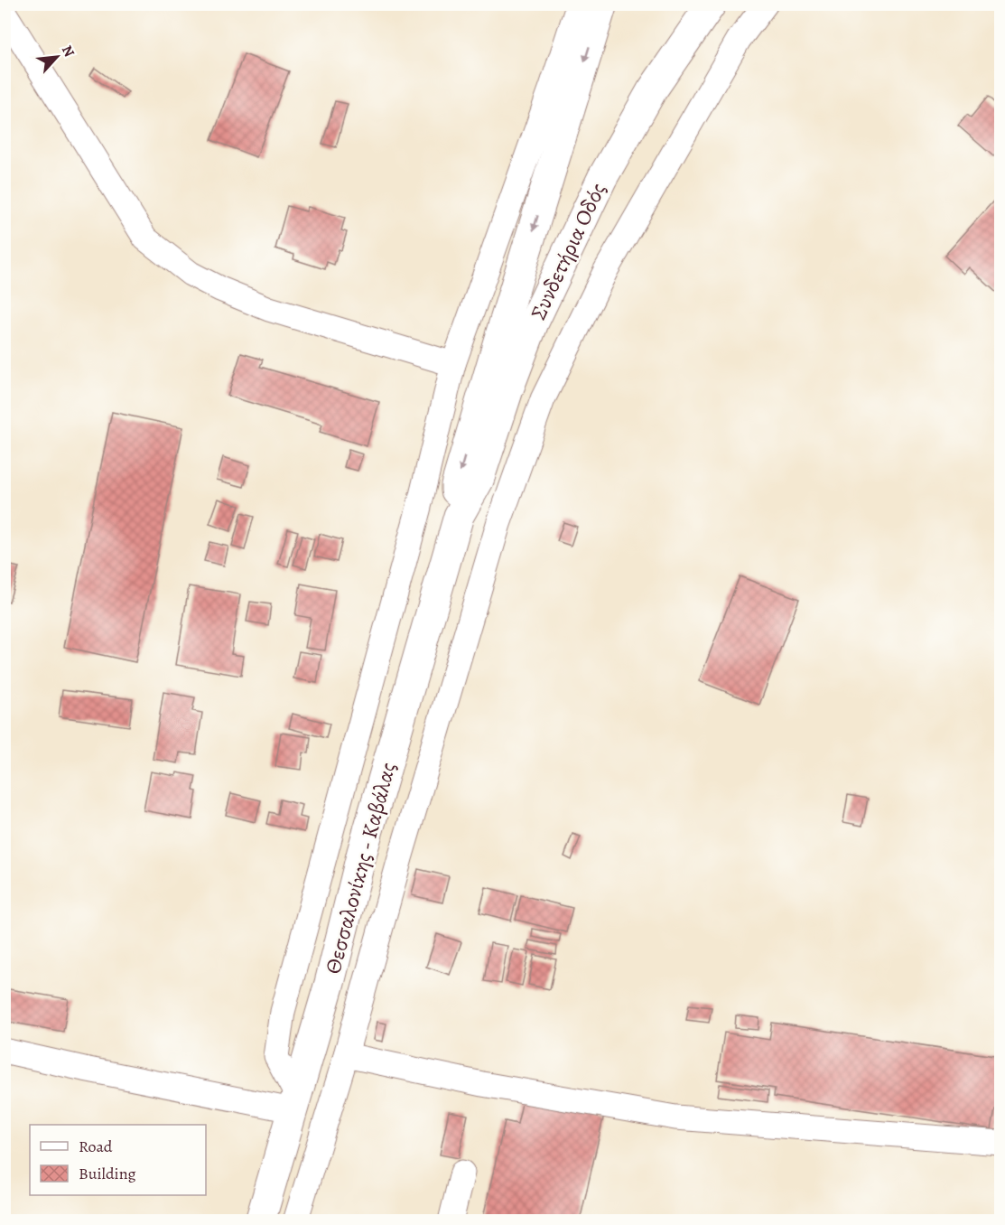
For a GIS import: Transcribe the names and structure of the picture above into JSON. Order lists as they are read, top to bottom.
{
  "streets": {
    "main road": ["Συνδετήρια Οδός", "Θεσσαλονίκης - Καβάλας"]
  },
  "crossings": [
    ["Συνδετήρια Οδός", "Θεσσαλονίκης - Καβάλας"]
  ],
  "legend": ["Road", "Building"],
  "north": "top right"
}
